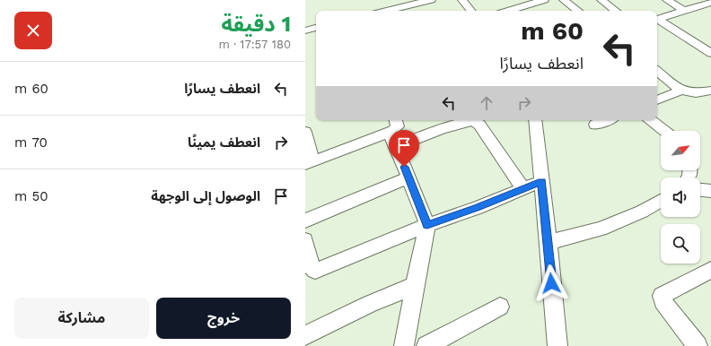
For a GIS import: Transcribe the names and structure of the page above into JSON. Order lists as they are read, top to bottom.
{
  "north": "top right",
  "page": {
    "heading": ["1 دقيقة", "180 m · 17:57"],
    "turn": ["60 m", "انعطف يسارًا"],
    "list": [
      {
        "name": "انعطف يسارًا",
        "value": "60 m"
      },
      {
        "name": "انعطف يمينًا",
        "value": "70 m"
      },
      {
        "name": "الوصول إلى الوجهة",
        "value": "50 m"
      }
    ],
    "buttons": ["خروج", "مشاركة"]
  }
}
